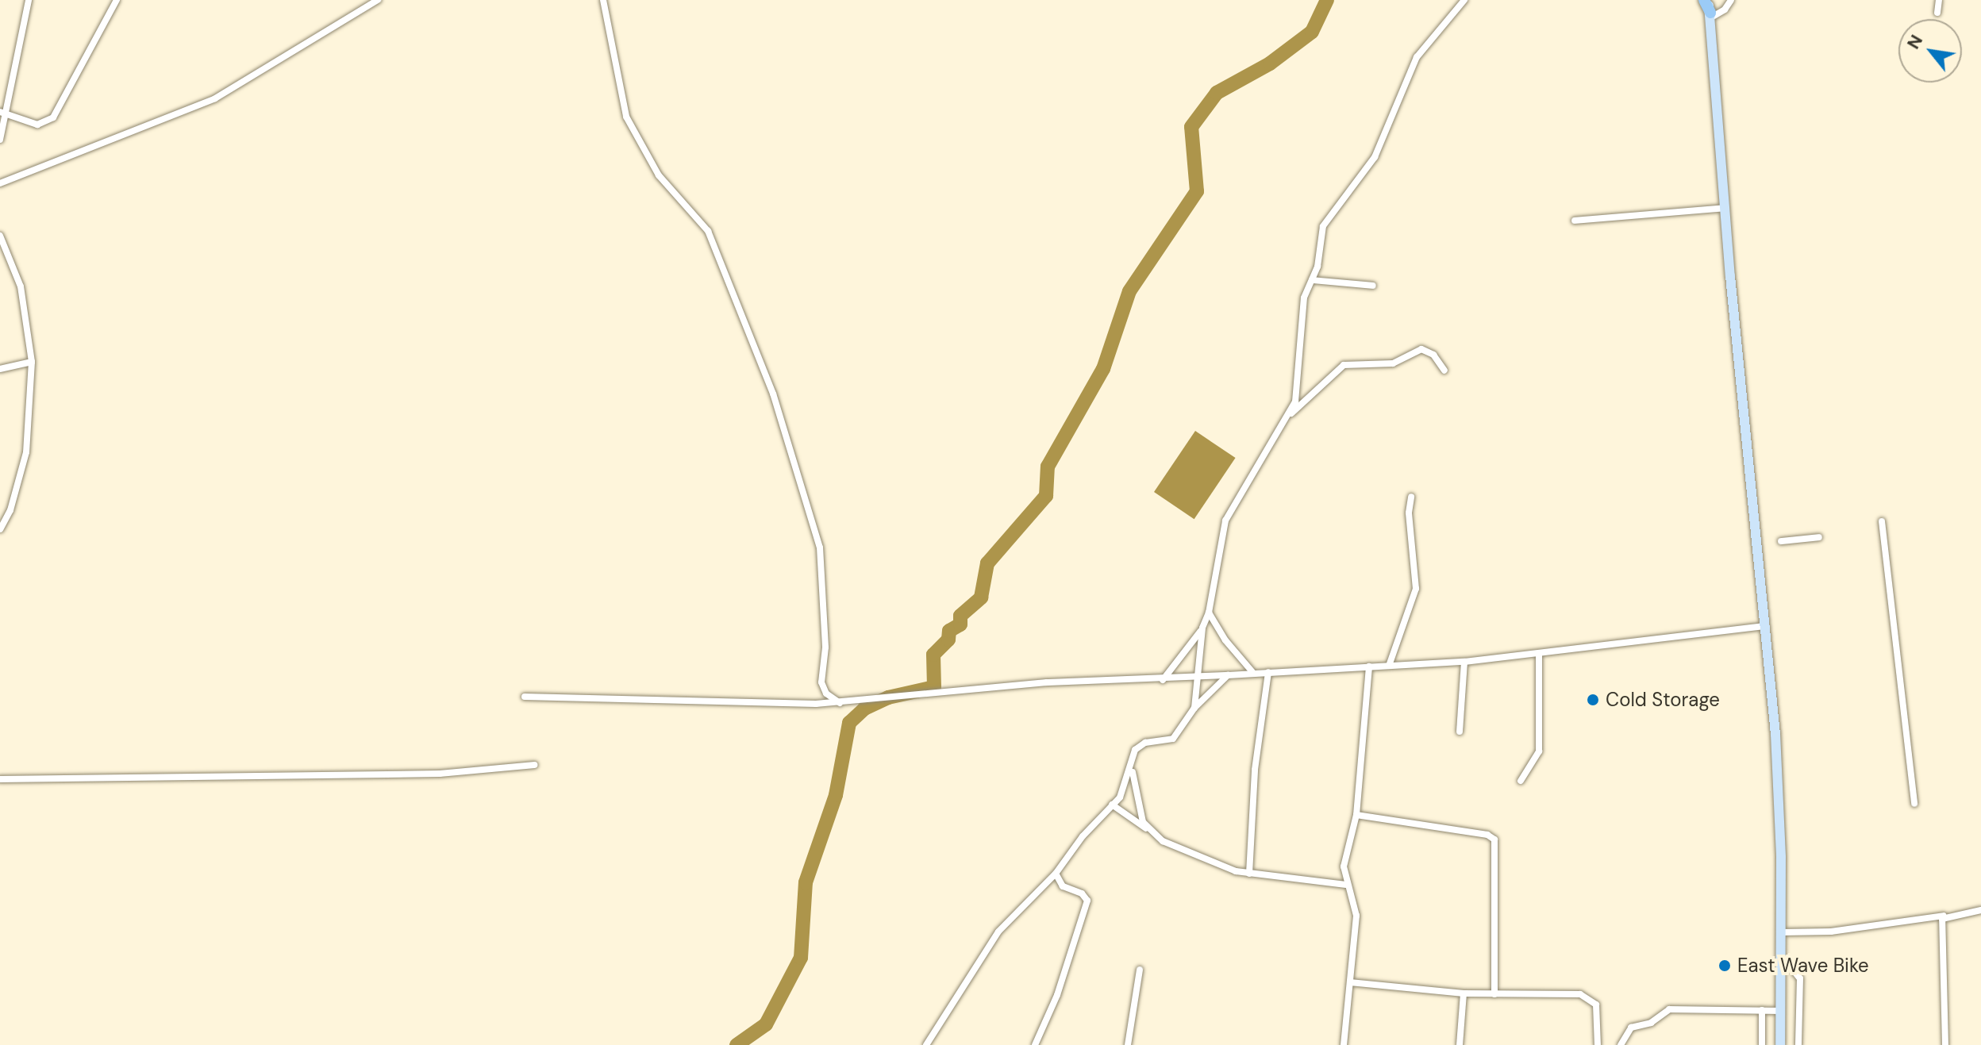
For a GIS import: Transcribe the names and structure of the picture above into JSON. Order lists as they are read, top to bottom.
{
  "places": ["Cold Storage", "East Wave Bike"],
  "north": "top left"
}
